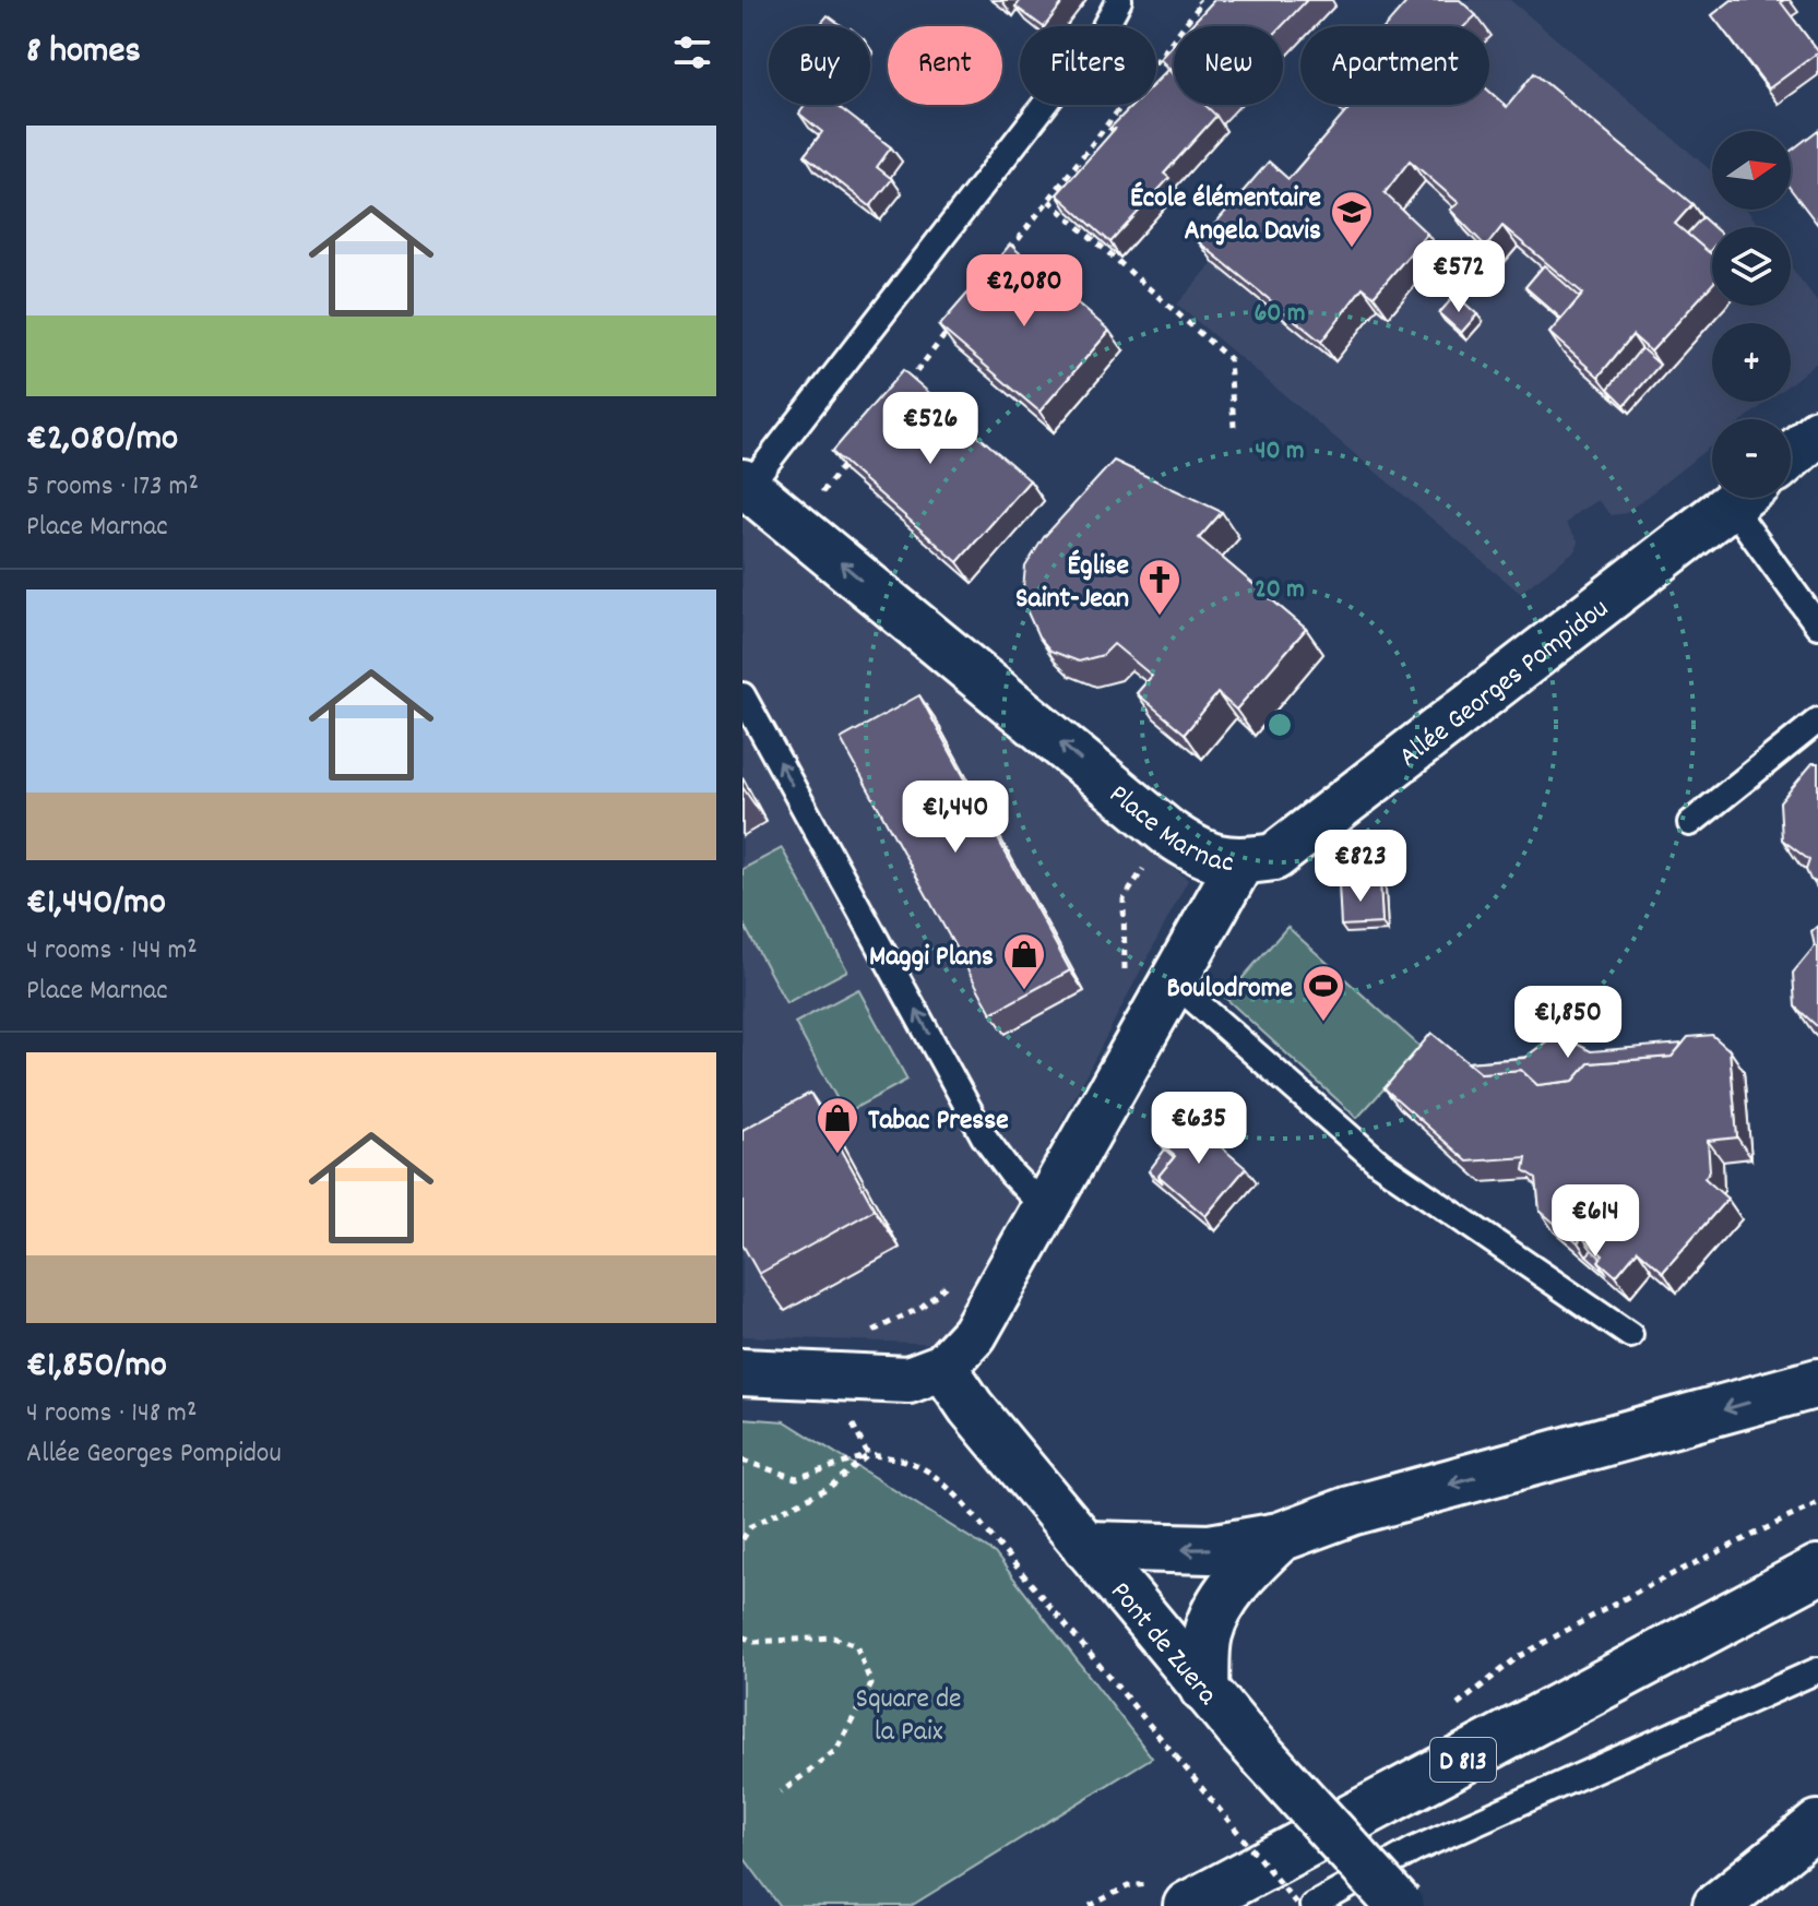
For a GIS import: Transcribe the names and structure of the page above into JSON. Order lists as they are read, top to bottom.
{
  "streets": {
    "main road": ["D 813"],
    "street": ["Allée Georges Pompidou", "Place Marnac", "Pont de Zuera"]
  },
  "crossings": [
    ["Allée Georges Pompidou", "Place Marnac"],
    ["Place Marnac", "Pont de Zuera"]
  ],
  "one_way": ["Place Marnac"],
  "parks": ["Square de la Paix"],
  "places": {
    "school or university": ["École élémentaire Angela Davis"],
    "church": ["Église Saint-Jean"],
    "shop": ["Maggi Plans", "Tabac Presse"],
    "sports": ["Boulodrome"]
  },
  "north": "right",
  "page": {
    "heading": "8 homes",
    "chip": [
      "Buy",
      "Rent",
      "Filters",
      "New",
      "Apartment"
    ],
    "list": [
      {
        "name": "€2,080/mo",
        "note": "5 rooms · 173 m² · Place Marnac"
      },
      {
        "name": "€1,440/mo",
        "note": "4 rooms · 144 m² · Place Marnac"
      },
      {
        "name": "€1,850/mo",
        "note": "4 rooms · 148 m² · Allée Georges Pompidou"
      }
    ],
    "map_buttons": ["+", "−"],
    "price": [
      "€572",
      "€2,080",
      "€526",
      "€1,440",
      "€823",
      "€1,850",
      "€635",
      "€614"
    ]
  },
  "rings": ["60 m", "40 m", "20 m"]
}
